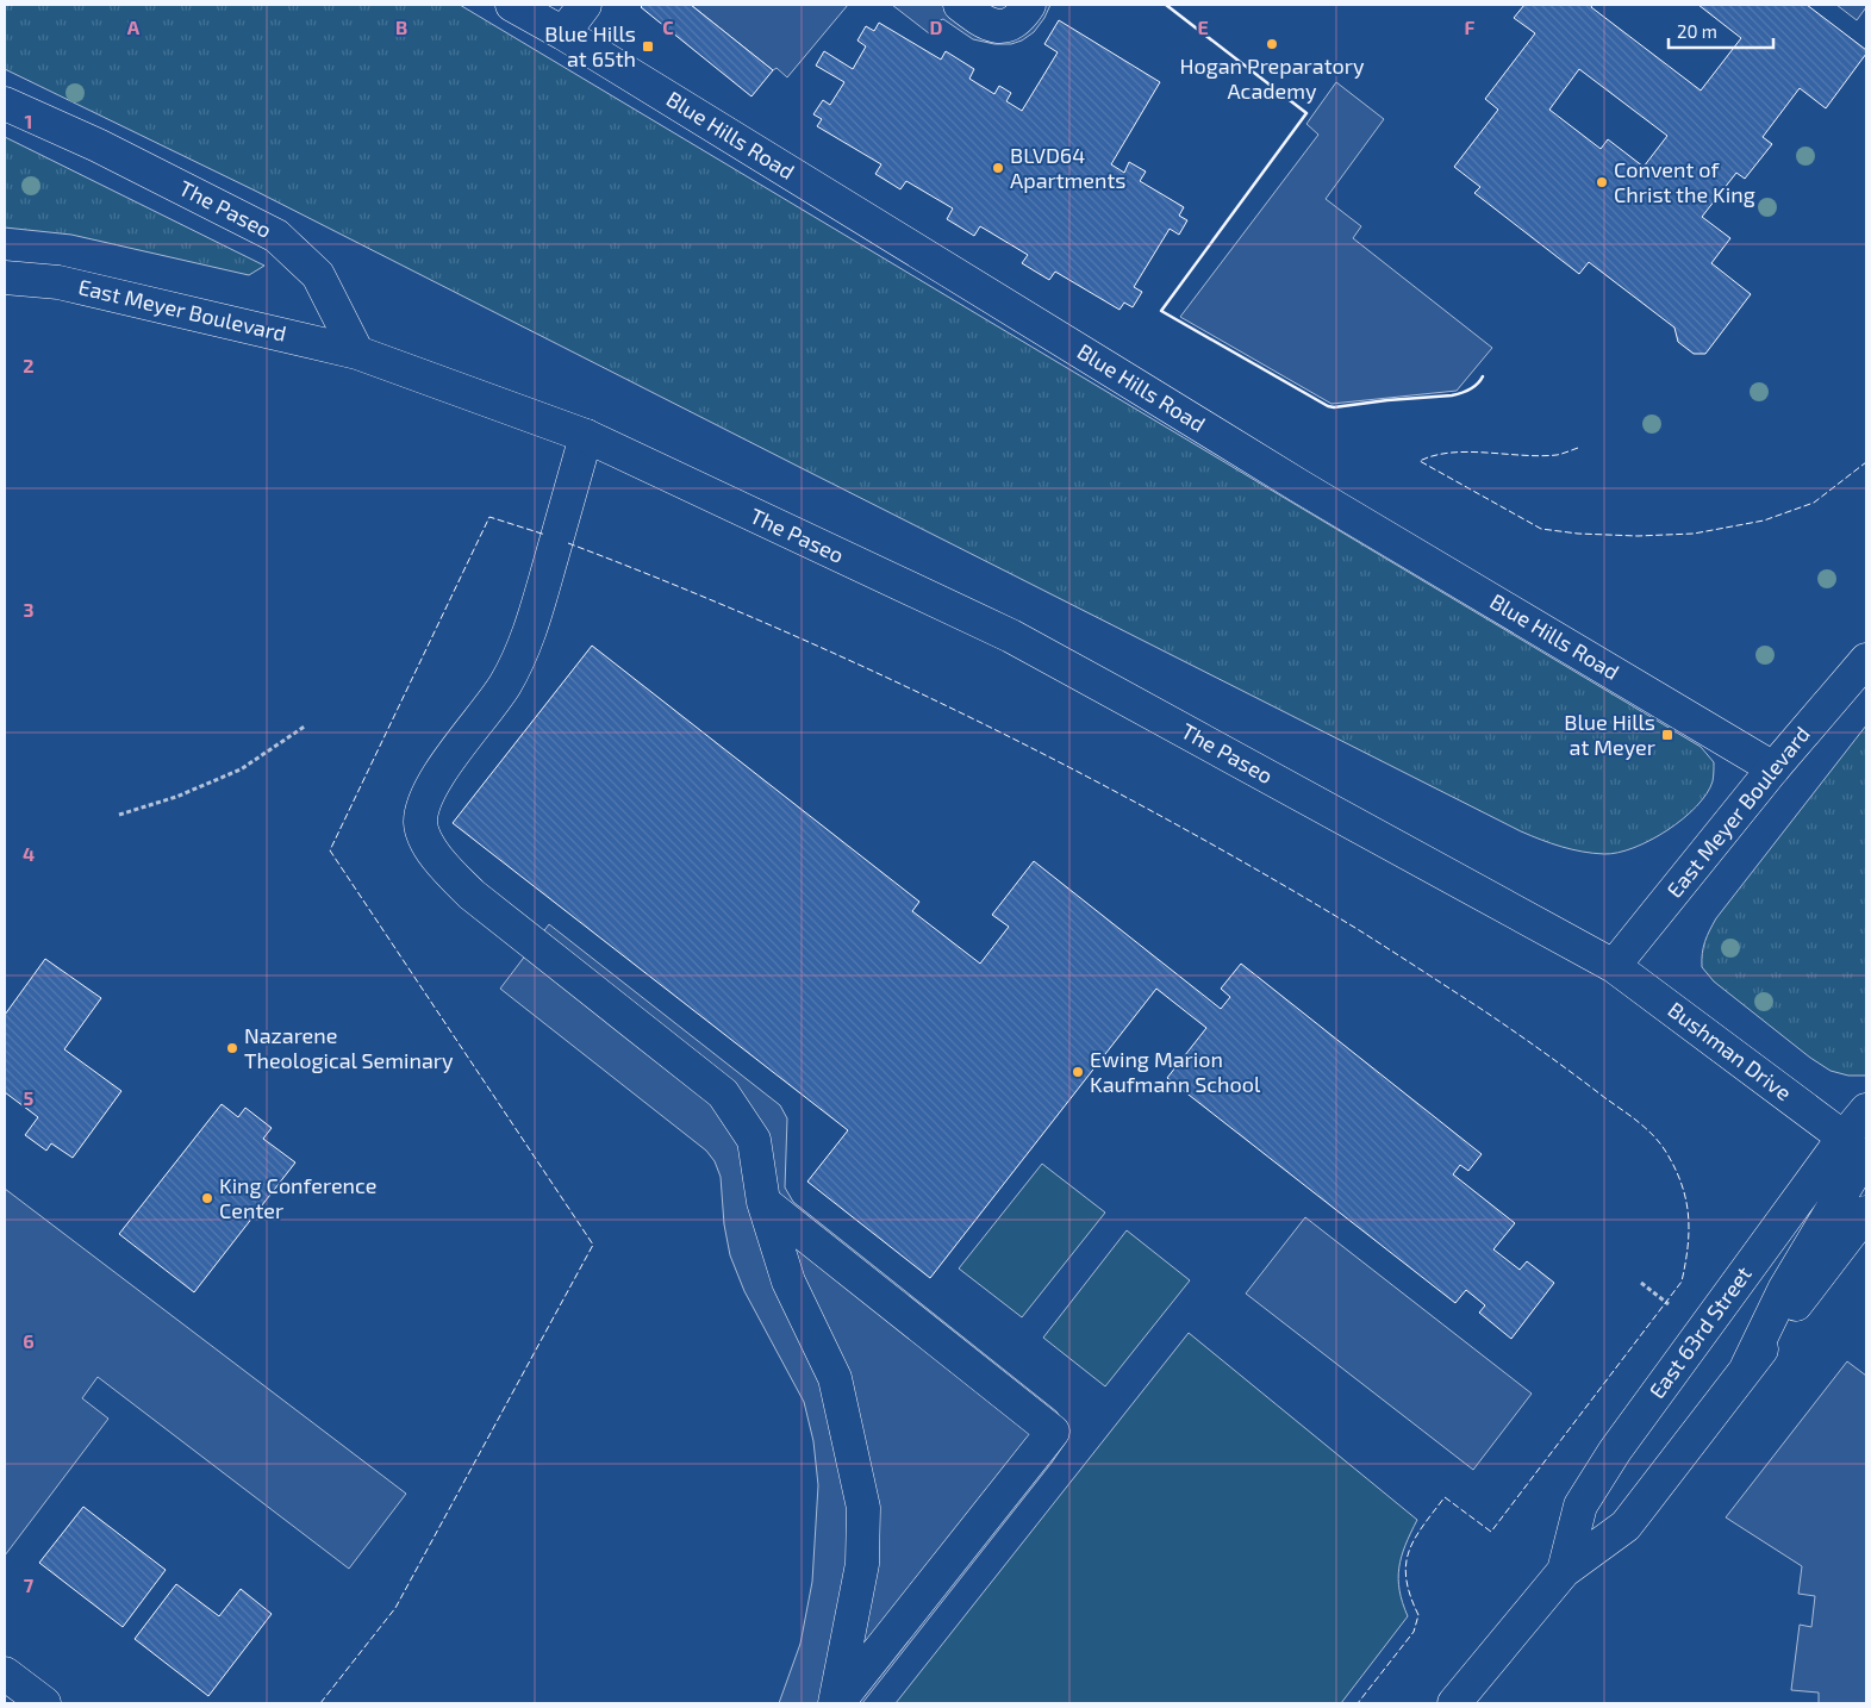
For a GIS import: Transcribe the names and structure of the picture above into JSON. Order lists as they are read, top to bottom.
{
  "streets": {
    "main road": [
      "Blue Hills Road",
      "The Paseo",
      "East Meyer Boulevard",
      "Bushman Drive",
      "East 63rd Street"
    ]
  },
  "crossings": [
    ["Blue Hills Road", "East Meyer Boulevard"],
    ["The Paseo", "East Meyer Boulevard"],
    ["The Paseo", "Bushman Drive"],
    ["East Meyer Boulevard", "Bushman Drive"],
    ["Bushman Drive", "East 63rd Street"]
  ],
  "places": {
    "other": [
      "Hogan Preparatory Academy",
      "BLVD64 Apartments",
      "Convent of Christ the King",
      "Nazarene Theological Seminary",
      "Ewing Marion Kaufmann School",
      "King Conference Center"
    ],
    "transit": ["Blue Hills at 65th", "Blue Hills at Meyer"]
  },
  "scale_bar": "20 m",
  "grid": {
    "columns": [
      "A",
      "B",
      "C",
      "D",
      "E",
      "F"
    ],
    "rows": [
      "1",
      "2",
      "3",
      "4",
      "5",
      "6",
      "7"
    ]
  }
}
